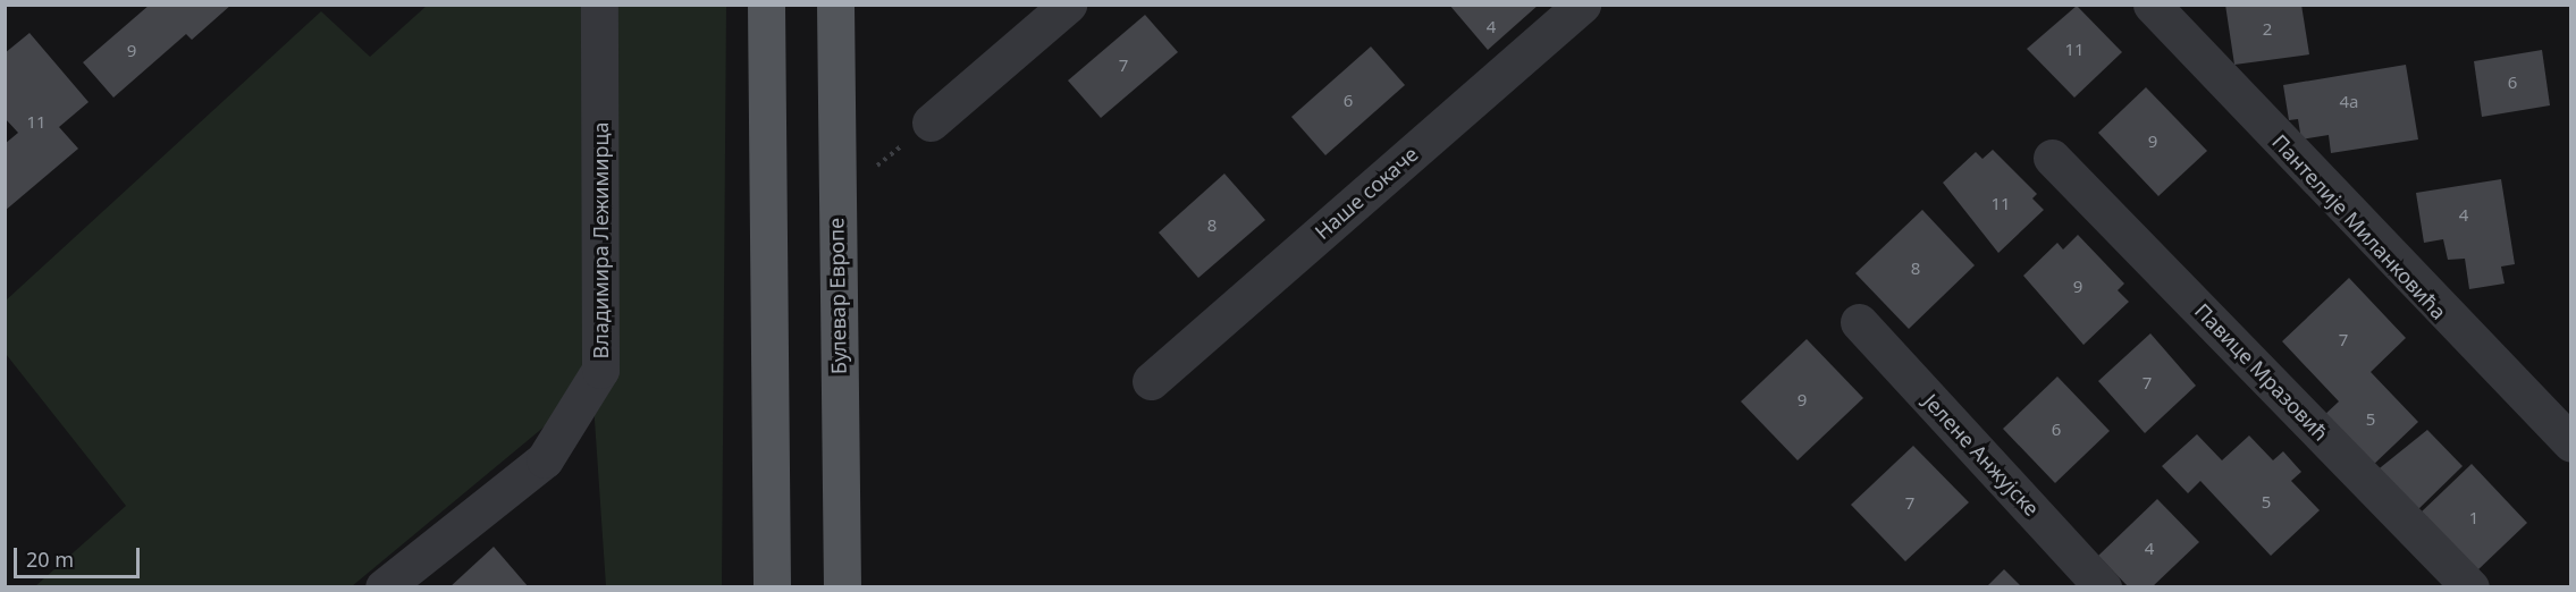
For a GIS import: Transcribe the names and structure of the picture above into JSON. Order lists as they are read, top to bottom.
{
  "streets": {
    "main road": ["Булевар Европе"],
    "street": [
      "Наше сокаче",
      "Пантелије Миланковића",
      "Владимира Лежимирца",
      "Павице Мразовић",
      "Јелене Анжујске"
    ]
  },
  "house_numbers": [
    "4",
    "2",
    "11",
    "9",
    "7",
    "6",
    "6",
    "4a",
    "11",
    "9",
    "11",
    "4",
    "8",
    "8",
    "9",
    "7",
    "7",
    "9",
    "5",
    "6",
    "5",
    "7",
    "1",
    "4"
  ],
  "scale_bar": "20 m"
}
